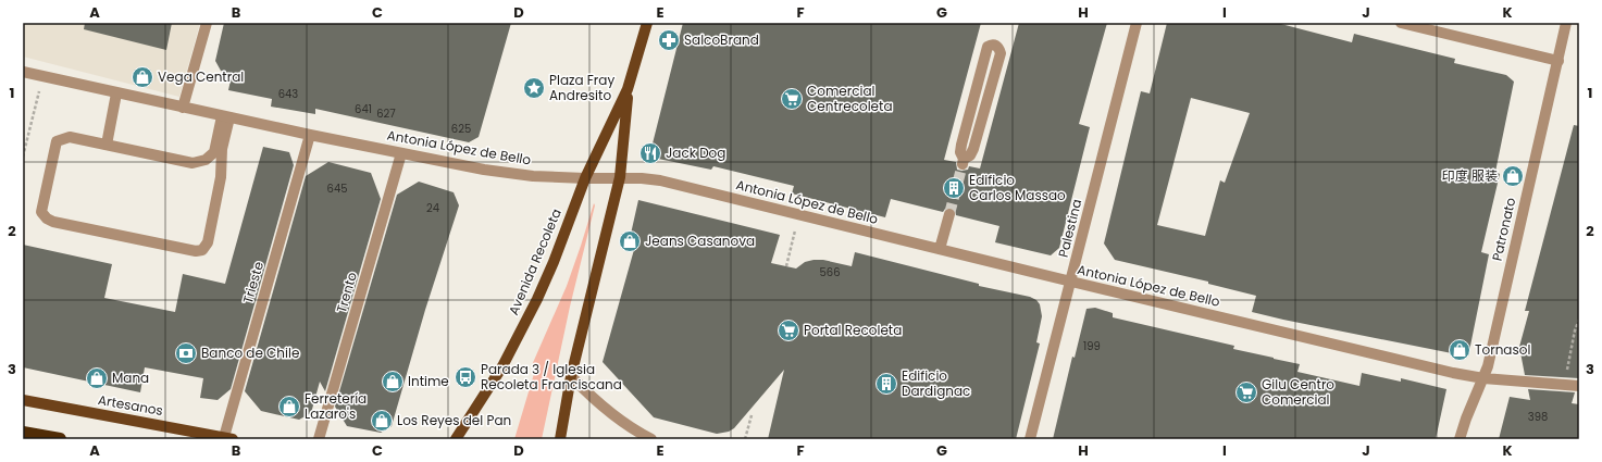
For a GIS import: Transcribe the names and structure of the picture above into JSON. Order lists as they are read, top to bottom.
{
  "streets": {
    "main road": ["Avenida Recoleta", "Artesanos"],
    "street": [
      "Antonia López de Bello",
      "Palestina",
      "Patronato",
      "Trieste",
      "Trento"
    ]
  },
  "crossings": [
    ["Antonia López de Bello", "Palestina"],
    ["Antonia López de Bello", "Patronato"],
    ["Antonia López de Bello", "Avenida Recoleta"],
    ["Antonia López de Bello", "Trieste"],
    ["Antonia López de Bello", "Trento"],
    ["Trieste", "Artesanos"]
  ],
  "places": {
    "pharmacy": ["SalcoBrand"],
    "shop": [
      "Vega Central",
      "印度 服装",
      "Jeans Casanova",
      "Tornasol",
      "Mana",
      "Intime",
      "Ferretería Lazaro's",
      "Los Reyes del Pan"
    ],
    "place": ["Plaza Fray Andresito"],
    "supermarket": ["Comercial Centrecoleta", "Portal Recoleta", "Gilu Centro Comercial"],
    "restaurant": ["Jack Dog"],
    "building": ["Edificio Carlos Massao", "Edificio Dardignac"],
    "bank": ["Banco de Chile"],
    "bus stop": ["Parada 3 / Iglesia Recoleta Franciscana"]
  },
  "house_numbers": [
    "643",
    "641",
    "627",
    "625",
    "645",
    "24",
    "566",
    "199",
    "398"
  ],
  "grid": {
    "columns": [
      "A",
      "B",
      "C",
      "D",
      "E",
      "F",
      "G",
      "H",
      "I",
      "J",
      "K"
    ],
    "rows": ["1", "2", "3"]
  }
}
